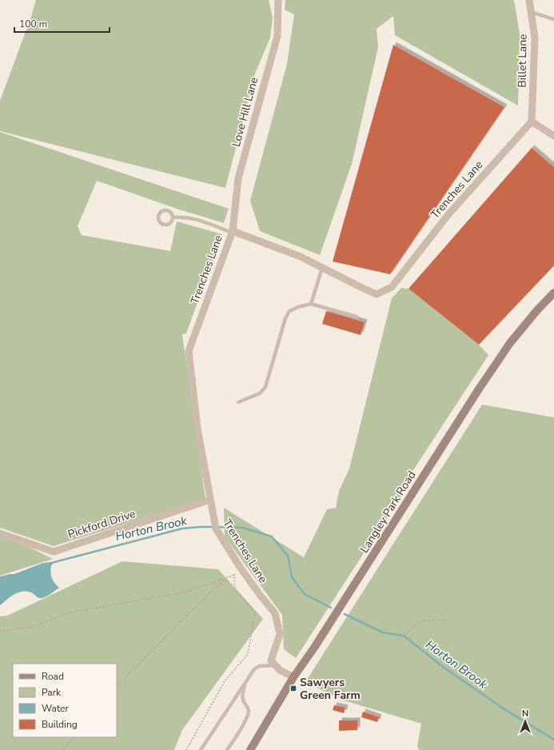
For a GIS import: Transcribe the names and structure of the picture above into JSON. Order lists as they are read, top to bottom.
{
  "streets": {
    "main road": ["Langley Park Road"],
    "street": [
      "Billet Lane",
      "Love Hill Lane",
      "Trenches Lane",
      "Pickford Drive"
    ]
  },
  "crossings": [
    ["Billet Lane", "Trenches Lane"],
    ["Love Hill Lane", "Trenches Lane"],
    ["Trenches Lane", "Pickford Drive"]
  ],
  "water": ["Horton Brook"],
  "places": {
    "transit": ["Sawyers Green Farm"]
  },
  "legend": [
    "Road",
    "Park",
    "Water",
    "Building"
  ],
  "scale_bar": "100 m",
  "north": "top"
}
